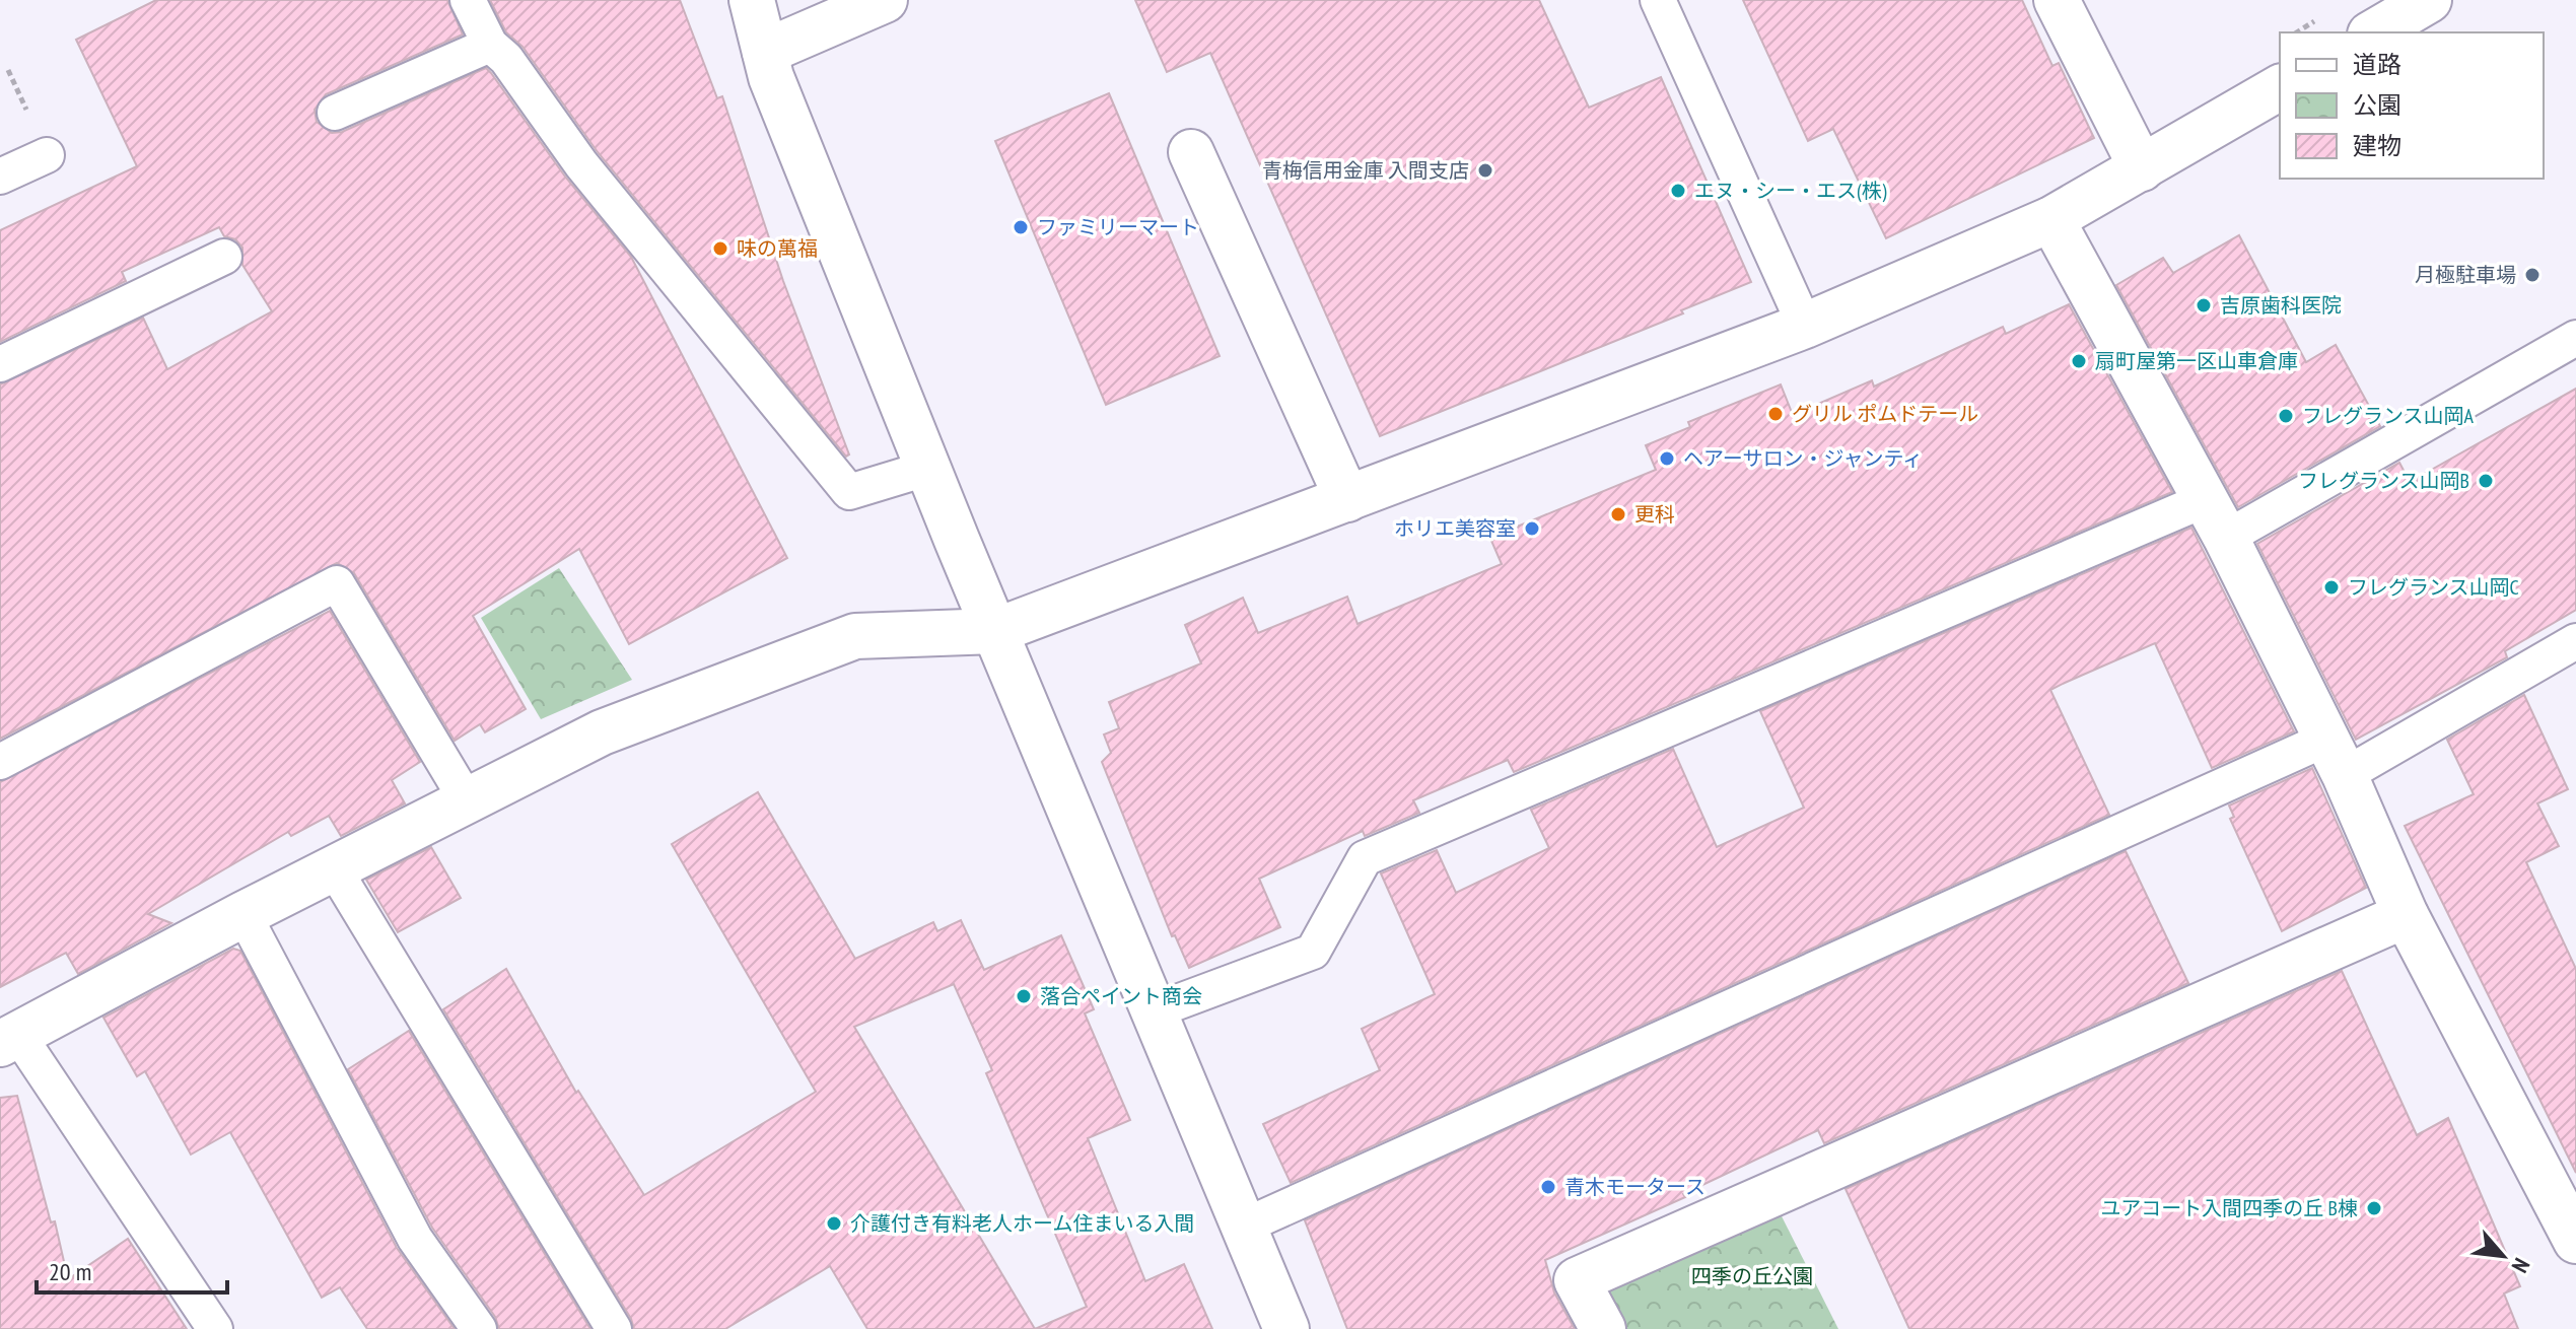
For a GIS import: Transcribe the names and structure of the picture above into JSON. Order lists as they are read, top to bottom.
{
  "parks": ["四季の丘公園"],
  "places": [
    "青梅信用金庫 入間支店",
    "エヌ・シー・エス(株)",
    "ファミリーマート",
    "味の萬福",
    "月極駐車場",
    "吉原歯科医院",
    "扇町屋第一区山車倉庫",
    "グリル ポムドテール",
    "フレグランス山岡A",
    "ヘアーサロン・ジャンティ",
    "フレグランス山岡B",
    "更科",
    "ホリエ美容室",
    "フレグランス山岡C",
    "落合ペイント商会",
    "青木モータース",
    "ユアコート入間四季の丘 B棟",
    "介護付き有料老人ホーム住まいる入間"
  ],
  "legend": ["道路", "公園", "建物"],
  "scale_bar": "20 m",
  "north": "bottom right"
}
